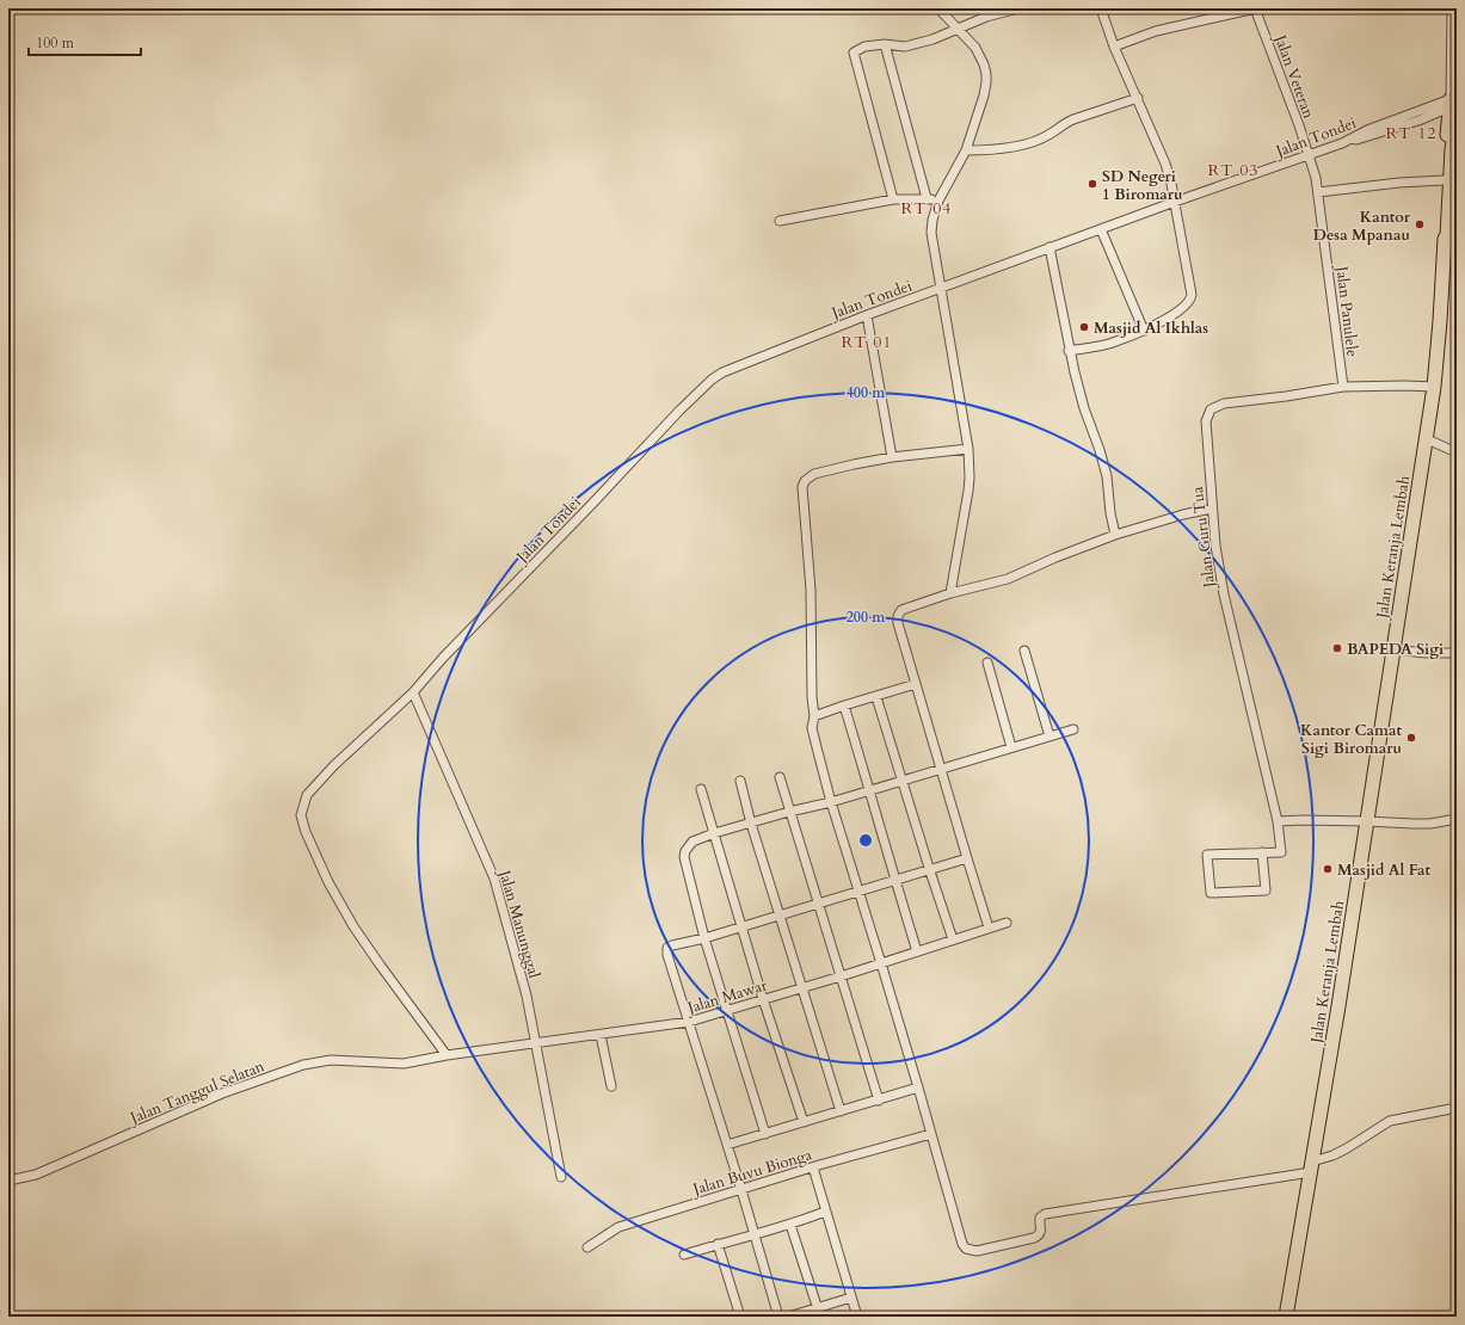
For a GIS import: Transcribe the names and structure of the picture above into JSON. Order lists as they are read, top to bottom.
{
  "streets": {
    "main road": ["Jalan Keranja Lembah"],
    "street": [
      "Jalan Veteran",
      "Jalan Tondei",
      "Jalan Panulele",
      "Jalan Guru Tua",
      "Jalan Manunggal",
      "Jalan Mawar",
      "Jalan Tanggul Selatan",
      "Jalan Buvu Bionga"
    ]
  },
  "crossings": [
    ["Jalan Veteran", "Jalan Tondei"],
    ["Jalan Veteran", "Jalan Panulele"],
    ["Jalan Tondei", "Jalan Panulele"],
    ["Jalan Tondei", "Jalan Manunggal"],
    ["Jalan Tondei", "Jalan Mawar"],
    ["Jalan Tondei", "Jalan Tanggul Selatan"],
    ["Jalan Panulele", "Jalan Guru Tua"],
    ["Jalan Guru Tua", "Jalan Keranja Lembah"],
    ["Jalan Manunggal", "Jalan Mawar"],
    ["Jalan Mawar", "Jalan Tanggul Selatan"]
  ],
  "districts": [
    "RT 12",
    "RT 03",
    "RT 04",
    "RT 01"
  ],
  "places": [
    "SD Negeri 1 Biromaru",
    "Kantor Desa Mpanau",
    "Masjid Al Ikhlas",
    "BAPEDA Sigi",
    "Kantor Camat Sigi Biromaru",
    "Masjid Al Fat"
  ],
  "scale_bar": "100 m",
  "rings": ["400 m", "200 m"]
}
